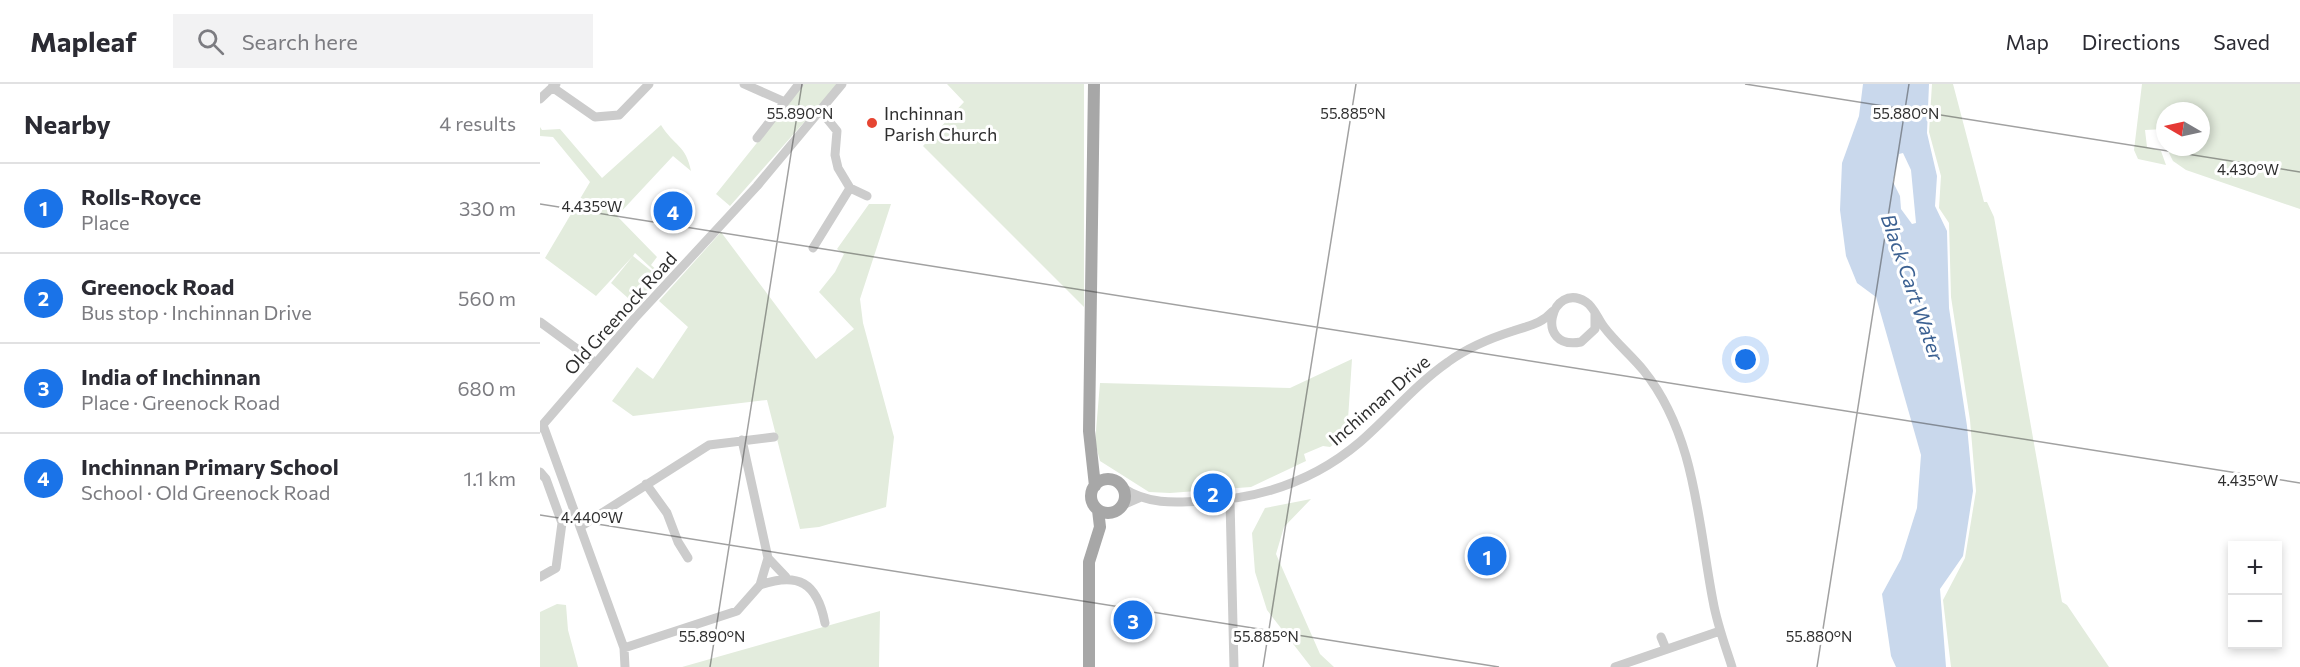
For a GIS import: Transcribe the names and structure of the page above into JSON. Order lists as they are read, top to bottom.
{
  "streets": {
    "street": ["Old Greenock Road", "Inchinnan Drive"]
  },
  "water": ["Black Cart Water"],
  "places": ["Inchinnan Parish Church"],
  "north": "left",
  "page": {
    "header": "Mapleaf",
    "search": "Search here",
    "nav": ["Map", "Directions", "Saved"],
    "heading": ["Nearby", "4 results"],
    "list": [
      {
        "mark": "1",
        "name": "Rolls-Royce",
        "note": "Place",
        "value": "330 m"
      },
      {
        "mark": "2",
        "name": "Greenock Road",
        "note": "Bus stop · Inchinnan Drive",
        "value": "560 m"
      },
      {
        "mark": "3",
        "name": "India of Inchinnan",
        "note": "Place · Greenock Road",
        "value": "680 m"
      },
      {
        "mark": "4",
        "name": "Inchinnan Primary School",
        "note": "School · Old Greenock Road",
        "value": "1.1 km"
      }
    ],
    "pins": [
      "4",
      "2",
      "1",
      "3"
    ],
    "map_buttons": ["+", "−"]
  },
  "coordinates": [
    "55.890°N",
    "55.885°N",
    "55.880°N",
    "4.430°W",
    "4.435°W",
    "4.440°W"
  ]
}
